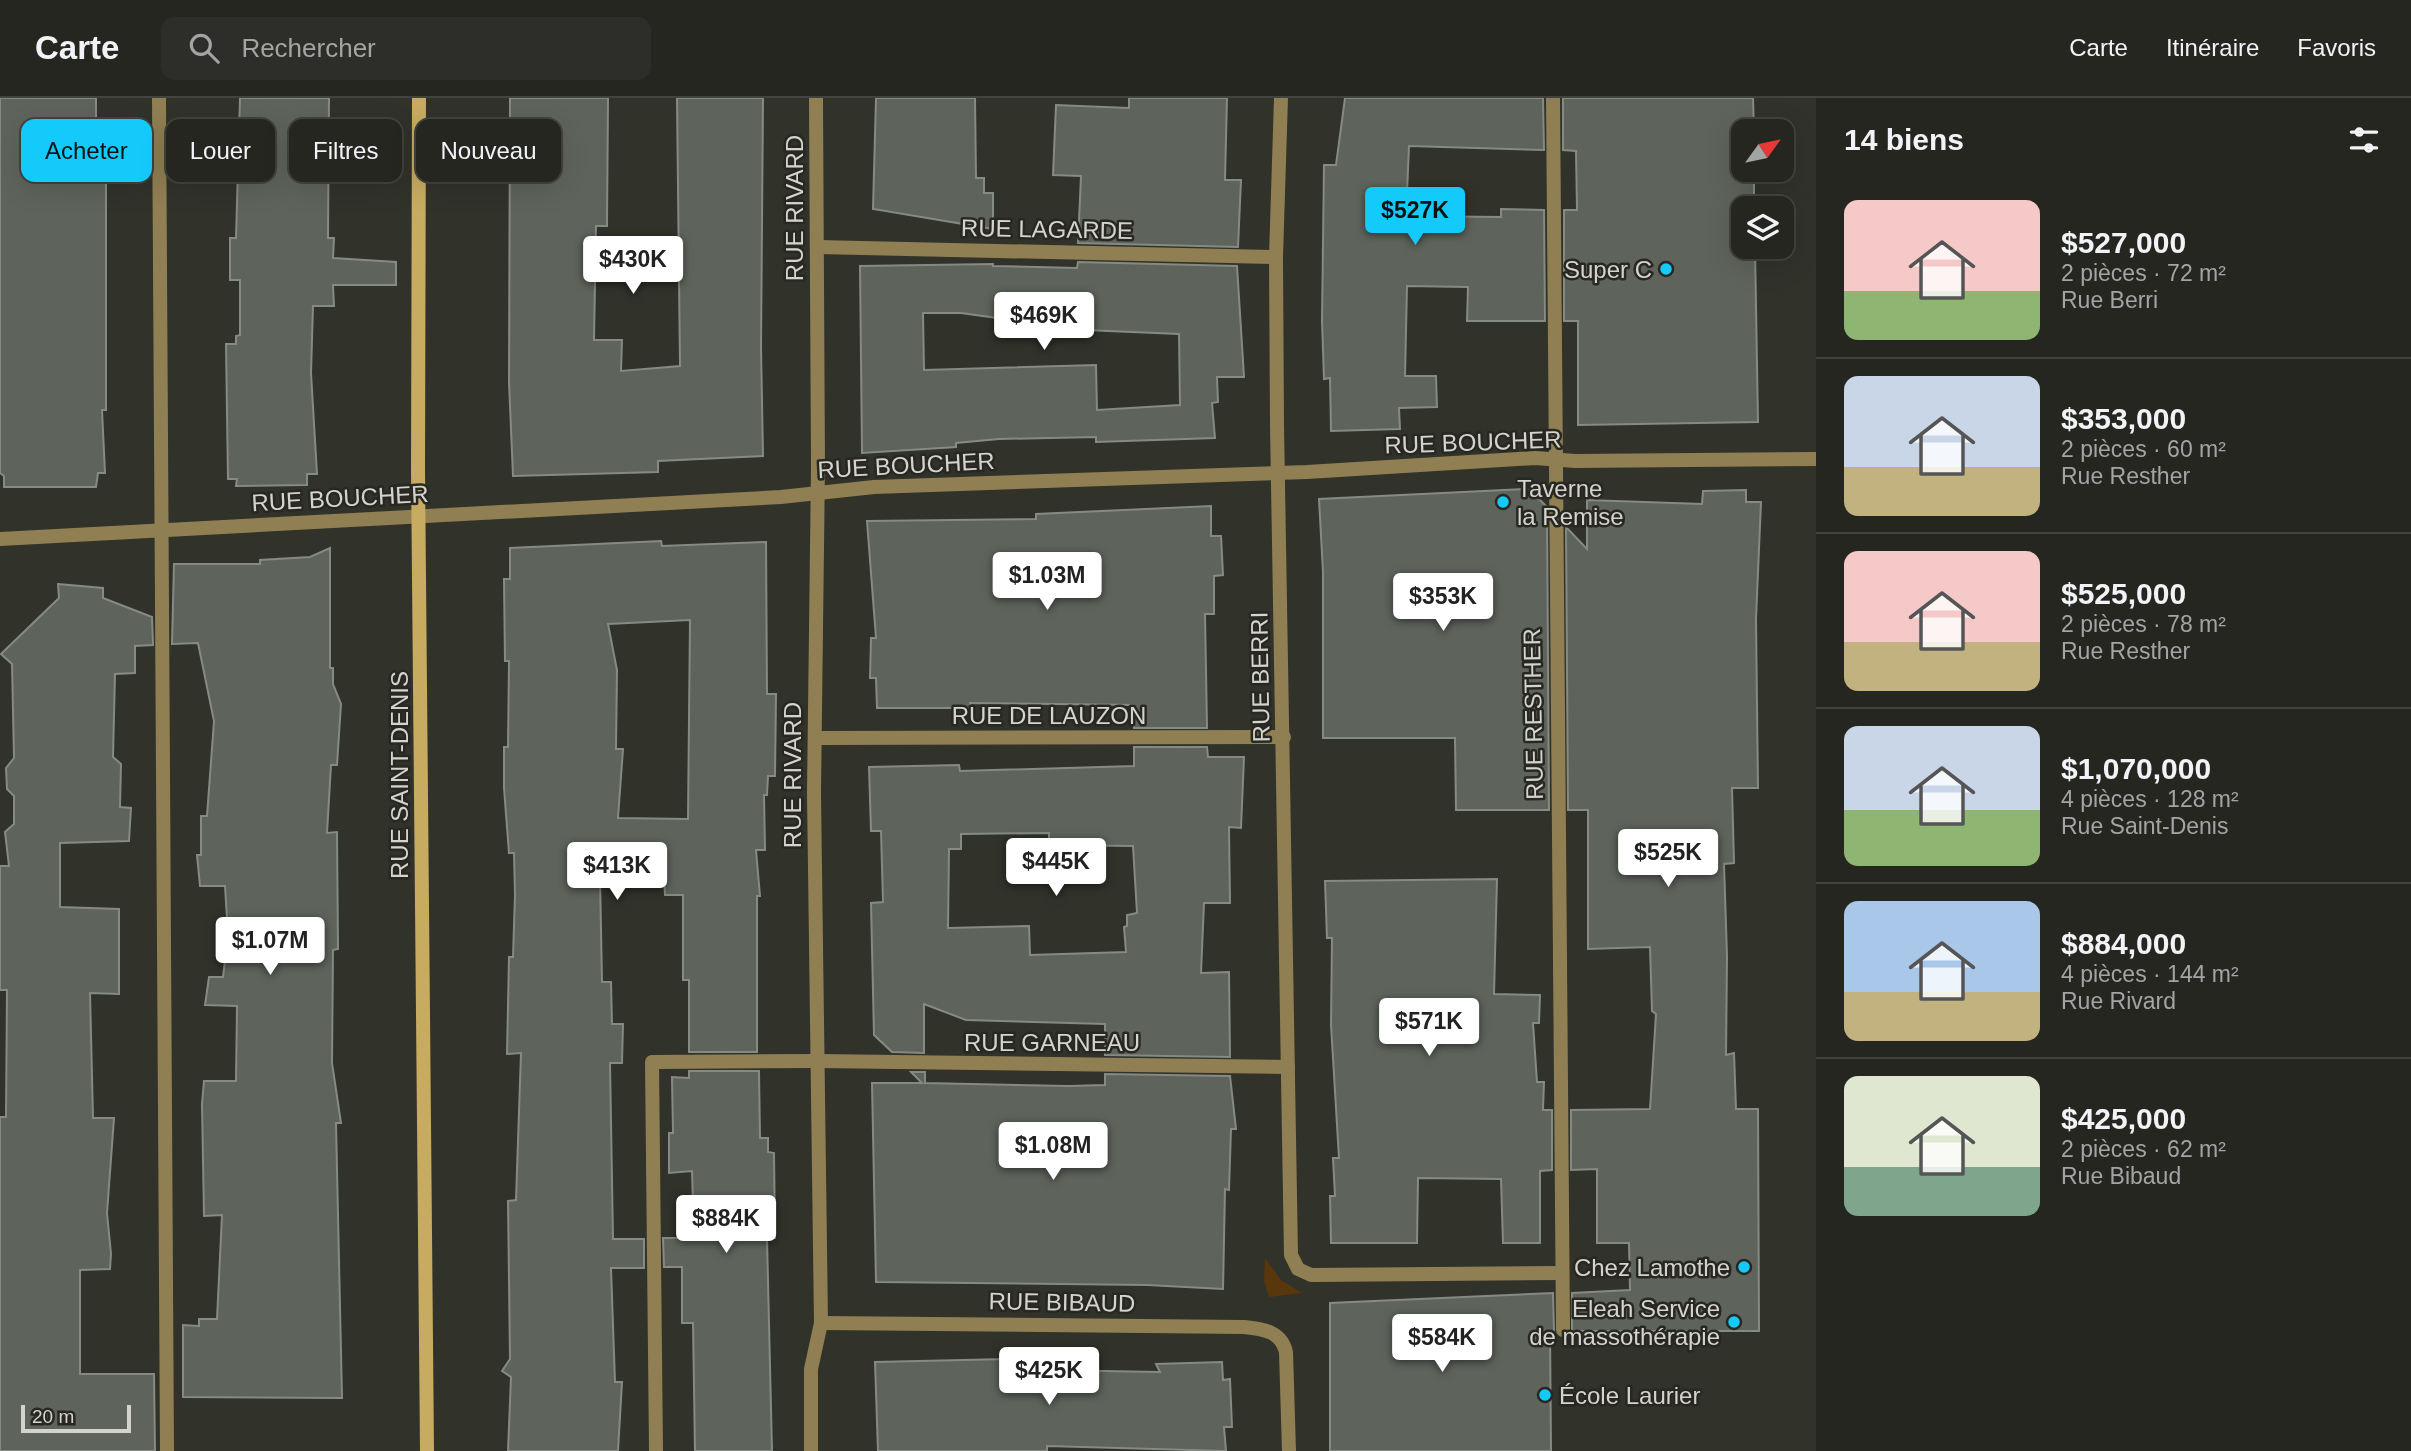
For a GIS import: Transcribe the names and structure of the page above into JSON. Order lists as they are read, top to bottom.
{
  "streets": {
    "main road": ["RUE SAINT-DENIS"],
    "street": [
      "RUE RIVARD",
      "RUE LAGARDE",
      "RUE BOUCHER",
      "RUE BERRI",
      "RUE RESTHER",
      "RUE DE LAUZON",
      "RUE GARNEAU",
      "RUE BIBAUD"
    ]
  },
  "crossings": [
    ["RUE RIVARD", "RUE LAGARDE"],
    ["RUE RIVARD", "RUE BOUCHER"],
    ["RUE RIVARD", "RUE DE LAUZON"],
    ["RUE RIVARD", "RUE GARNEAU"],
    ["RUE RIVARD", "RUE BIBAUD"],
    ["RUE LAGARDE", "RUE BERRI"],
    ["RUE BOUCHER", "RUE BERRI"],
    ["RUE BOUCHER", "RUE RESTHER"],
    ["RUE BOUCHER", "RUE SAINT-DENIS"],
    ["RUE BERRI", "RUE RESTHER"],
    ["RUE BERRI", "RUE DE LAUZON"],
    ["RUE BERRI", "RUE GARNEAU"]
  ],
  "places": [
    "Super C",
    "Taverne la Remise",
    "Chez Lamothe",
    "Eleah Service de massothérapie",
    "École Laurier"
  ],
  "scale_bar": "20 m",
  "north": "top right",
  "page": {
    "header": "Carte",
    "search": "Rechercher",
    "nav": ["Carte", "Itinéraire", "Favoris"],
    "heading": "14 biens",
    "chip": [
      "Acheter",
      "Louer",
      "Filtres",
      "Nouveau"
    ],
    "list": [
      {
        "name": "$527,000",
        "note": "2 pièces · 72 m² · Rue Berri"
      },
      {
        "name": "$353,000",
        "note": "2 pièces · 60 m² · Rue Resther"
      },
      {
        "name": "$525,000",
        "note": "2 pièces · 78 m² · Rue Resther"
      },
      {
        "name": "$1,070,000",
        "note": "4 pièces · 128 m² · Rue Saint-Denis"
      },
      {
        "name": "$884,000",
        "note": "4 pièces · 144 m² · Rue Rivard"
      },
      {
        "name": "$425,000",
        "note": "2 pièces · 62 m² · Rue Bibaud"
      }
    ],
    "price": [
      "$527K",
      "$430K",
      "$469K",
      "$1.03M",
      "$353K",
      "$525K",
      "$445K",
      "$413K",
      "$1.07M",
      "$571K",
      "$1.08M",
      "$884K",
      "$584K",
      "$425K"
    ],
    "scale": "20 m"
  }
}
